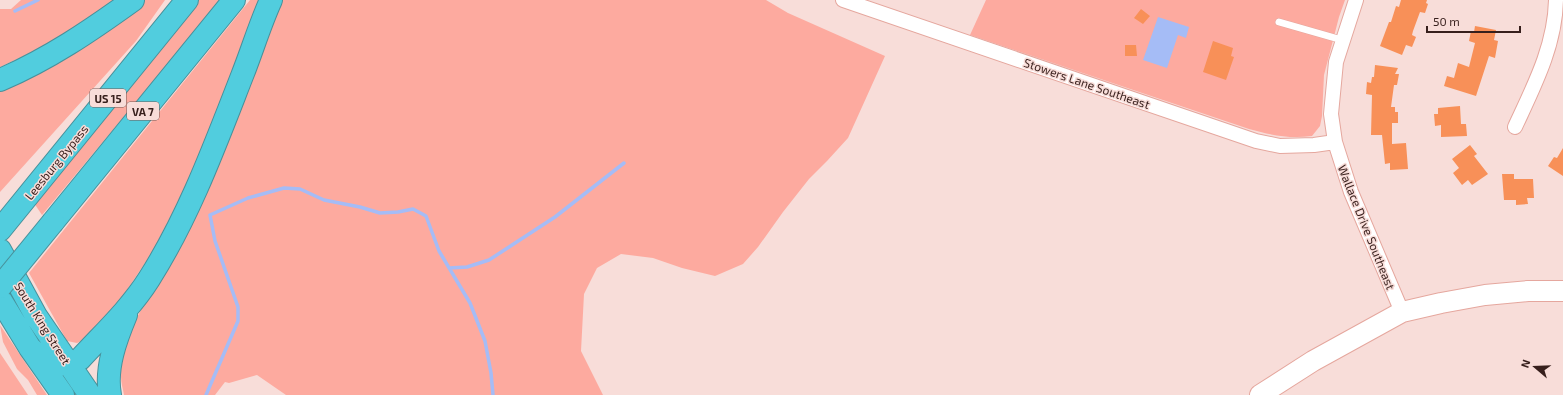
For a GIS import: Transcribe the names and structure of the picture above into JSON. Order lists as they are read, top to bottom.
{
  "streets": {
    "highway": [
      "US 15",
      "VA 7",
      "Leesburg Bypass",
      "South King Street"
    ],
    "street": ["Stowers Lane Southeast", "Wallace Drive Southeast"]
  },
  "crossings": [
    ["Stowers Lane Southeast", "Wallace Drive Southeast"]
  ],
  "scale_bar": "50 m",
  "north": "left"
}
